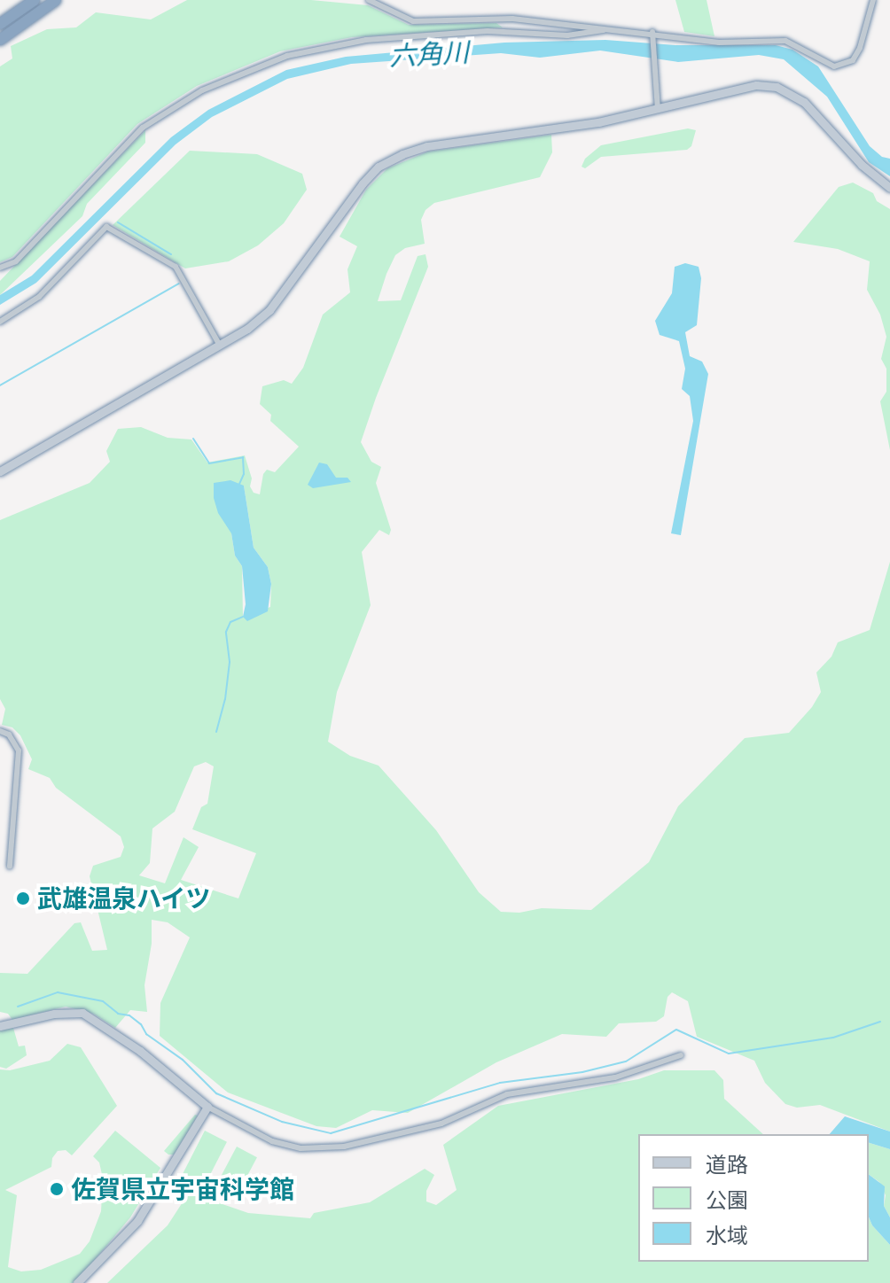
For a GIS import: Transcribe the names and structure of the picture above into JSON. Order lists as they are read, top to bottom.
{
  "water": ["六角川"],
  "places": ["武雄温泉ハイツ", "佐賀県立宇宙科学館"],
  "legend": ["道路", "公園", "水域"]
}
